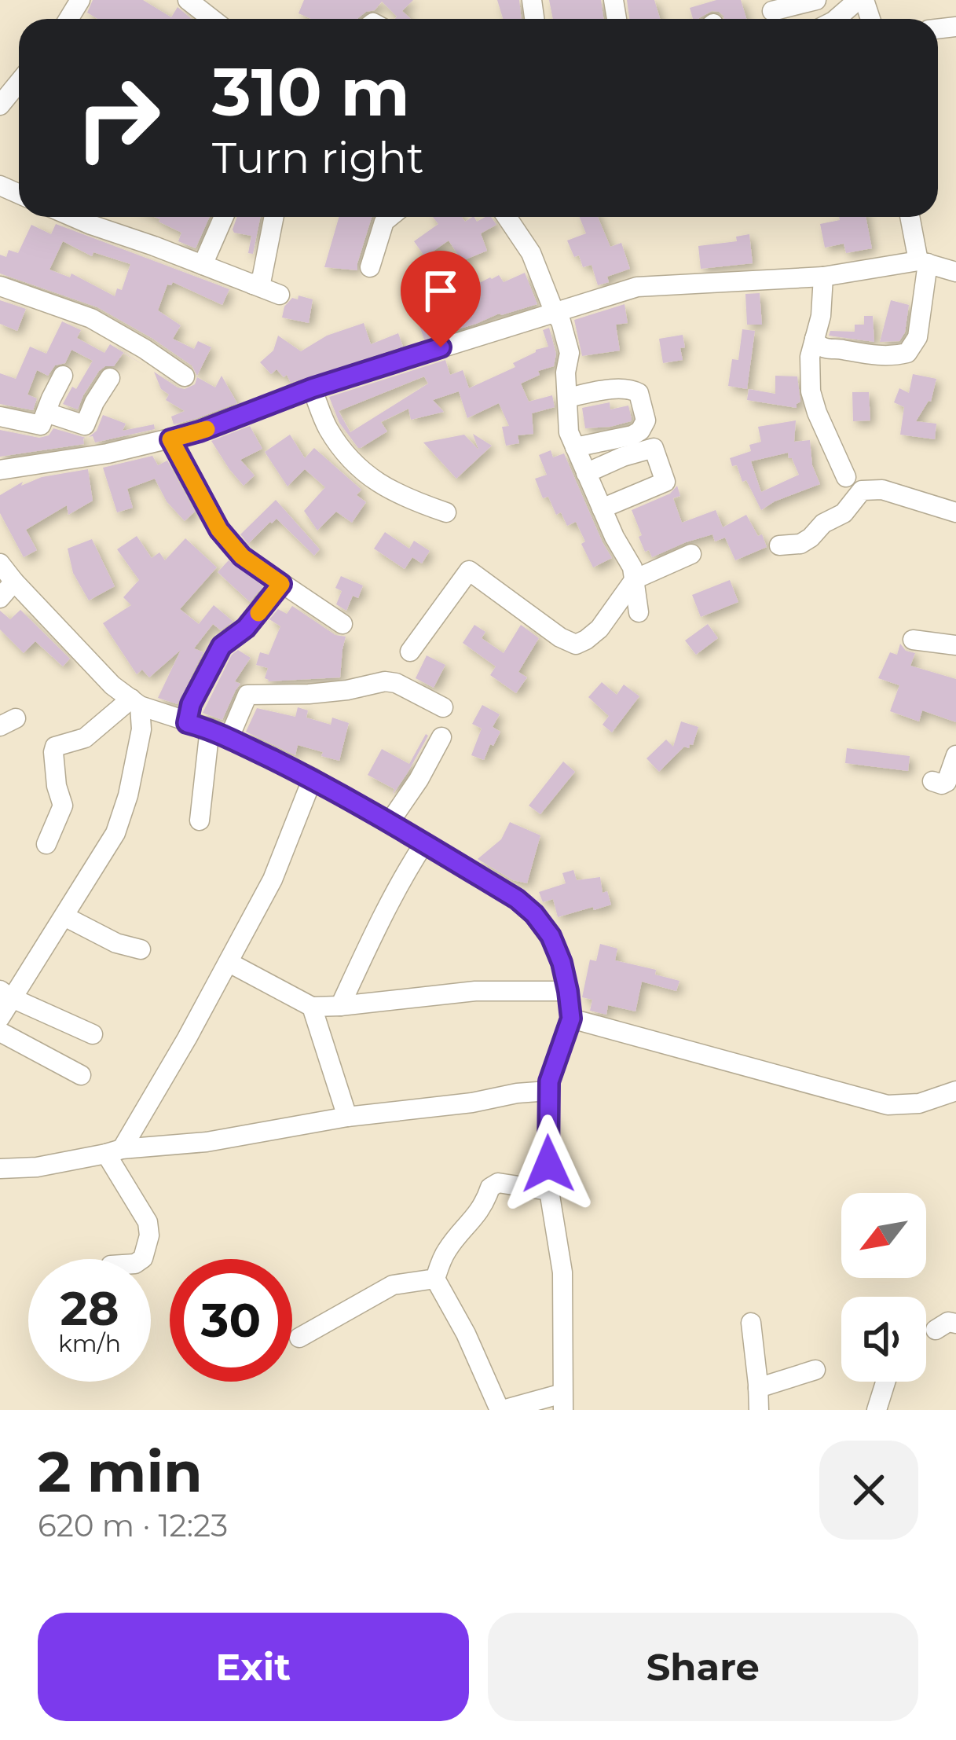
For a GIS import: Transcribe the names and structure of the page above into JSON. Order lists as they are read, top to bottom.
{
  "north": "bottom left",
  "page": {
    "turn": ["310 m", "Turn right"],
    "speed": "28 km/h",
    "limit": "30",
    "heading": ["2 min", "620 m · 12:23"],
    "buttons": ["Exit", "Share"]
  }
}
